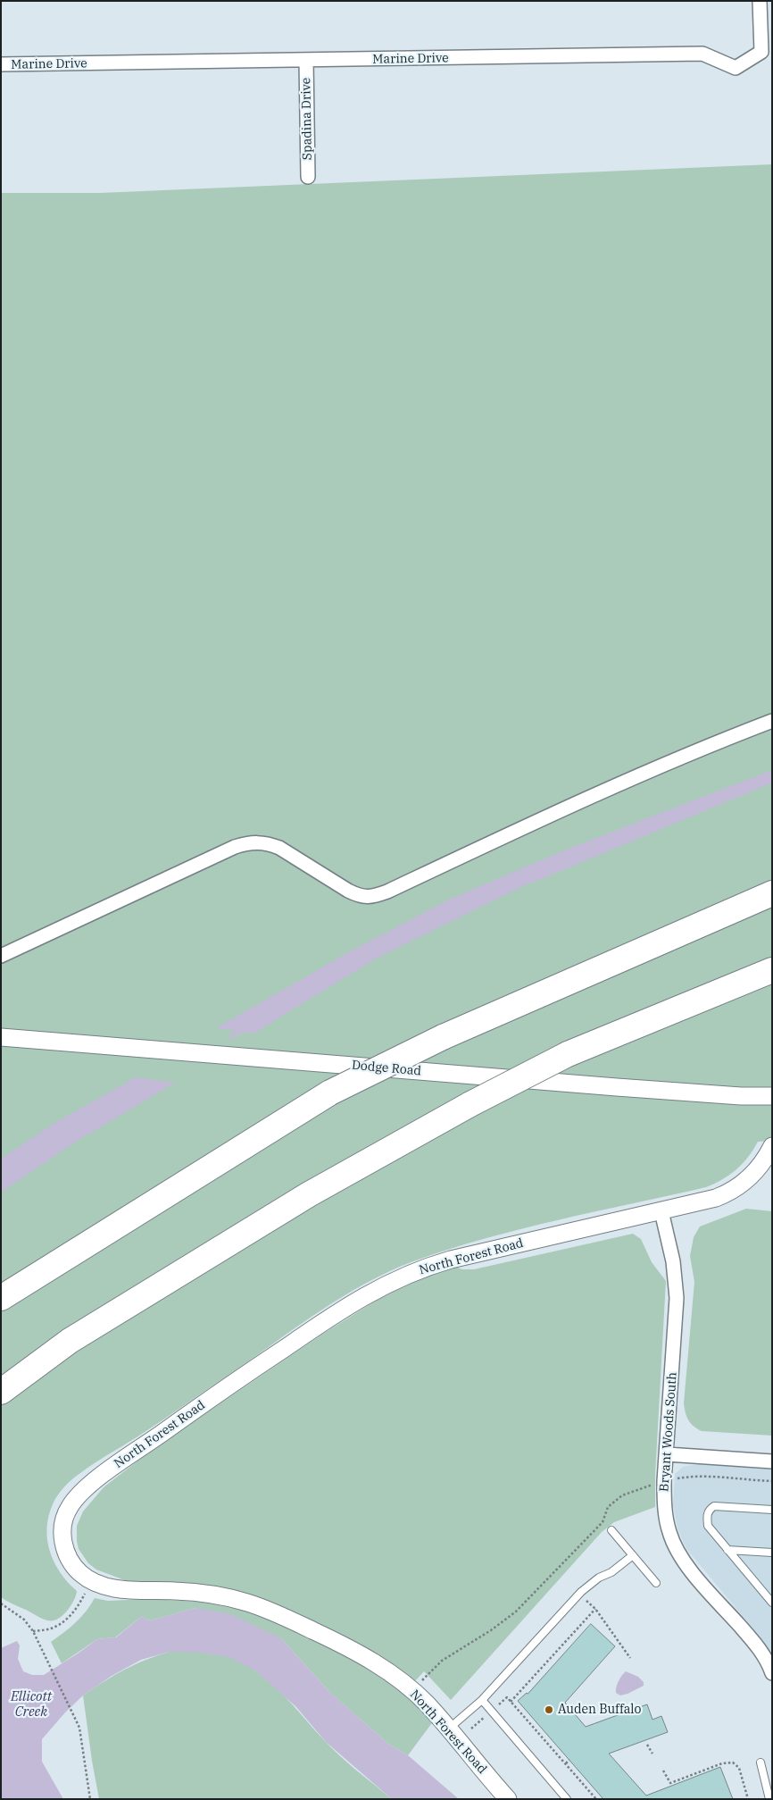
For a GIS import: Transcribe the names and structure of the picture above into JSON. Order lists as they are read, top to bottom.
{
  "streets": {
    "street": [
      "Marine Drive",
      "Spadina Drive",
      "Dodge Road",
      "North Forest Road",
      "Bryant Woods South"
    ]
  },
  "crossings": [
    ["Marine Drive", "Spadina Drive"],
    ["North Forest Road", "Bryant Woods South"]
  ],
  "water": ["Ellicott Creek"],
  "places": ["Auden Buffalo"]
}
